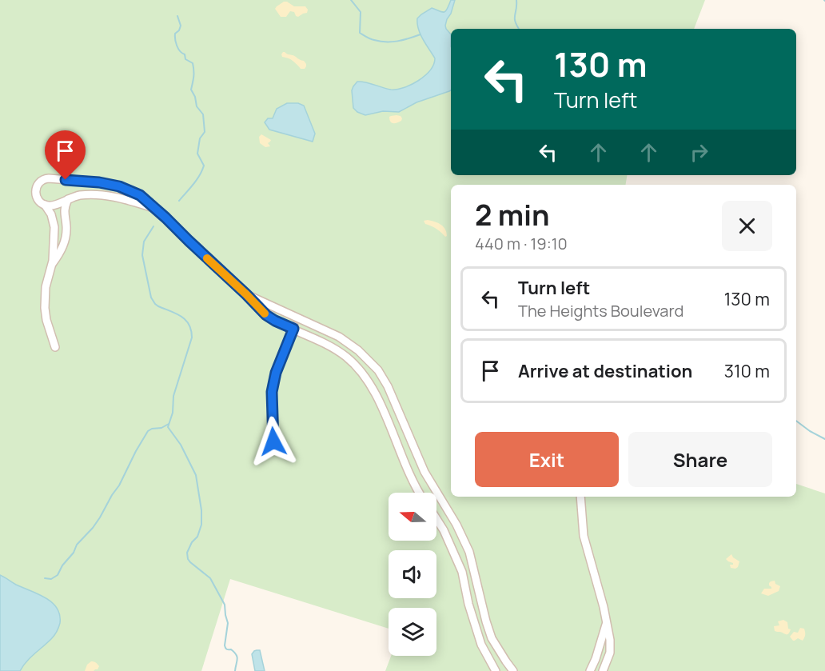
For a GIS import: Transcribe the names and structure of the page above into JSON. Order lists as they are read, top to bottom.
{
  "north": "left",
  "page": {
    "turn": ["130 m", "Turn left"],
    "heading": ["2 min", "440 m · 19:10"],
    "list": [
      {
        "name": "Turn left",
        "note": "The Heights Boulevard",
        "value": "130 m"
      },
      {
        "name": "Arrive at destination",
        "value": "310 m"
      }
    ],
    "buttons": ["Exit", "Share"]
  }
}
